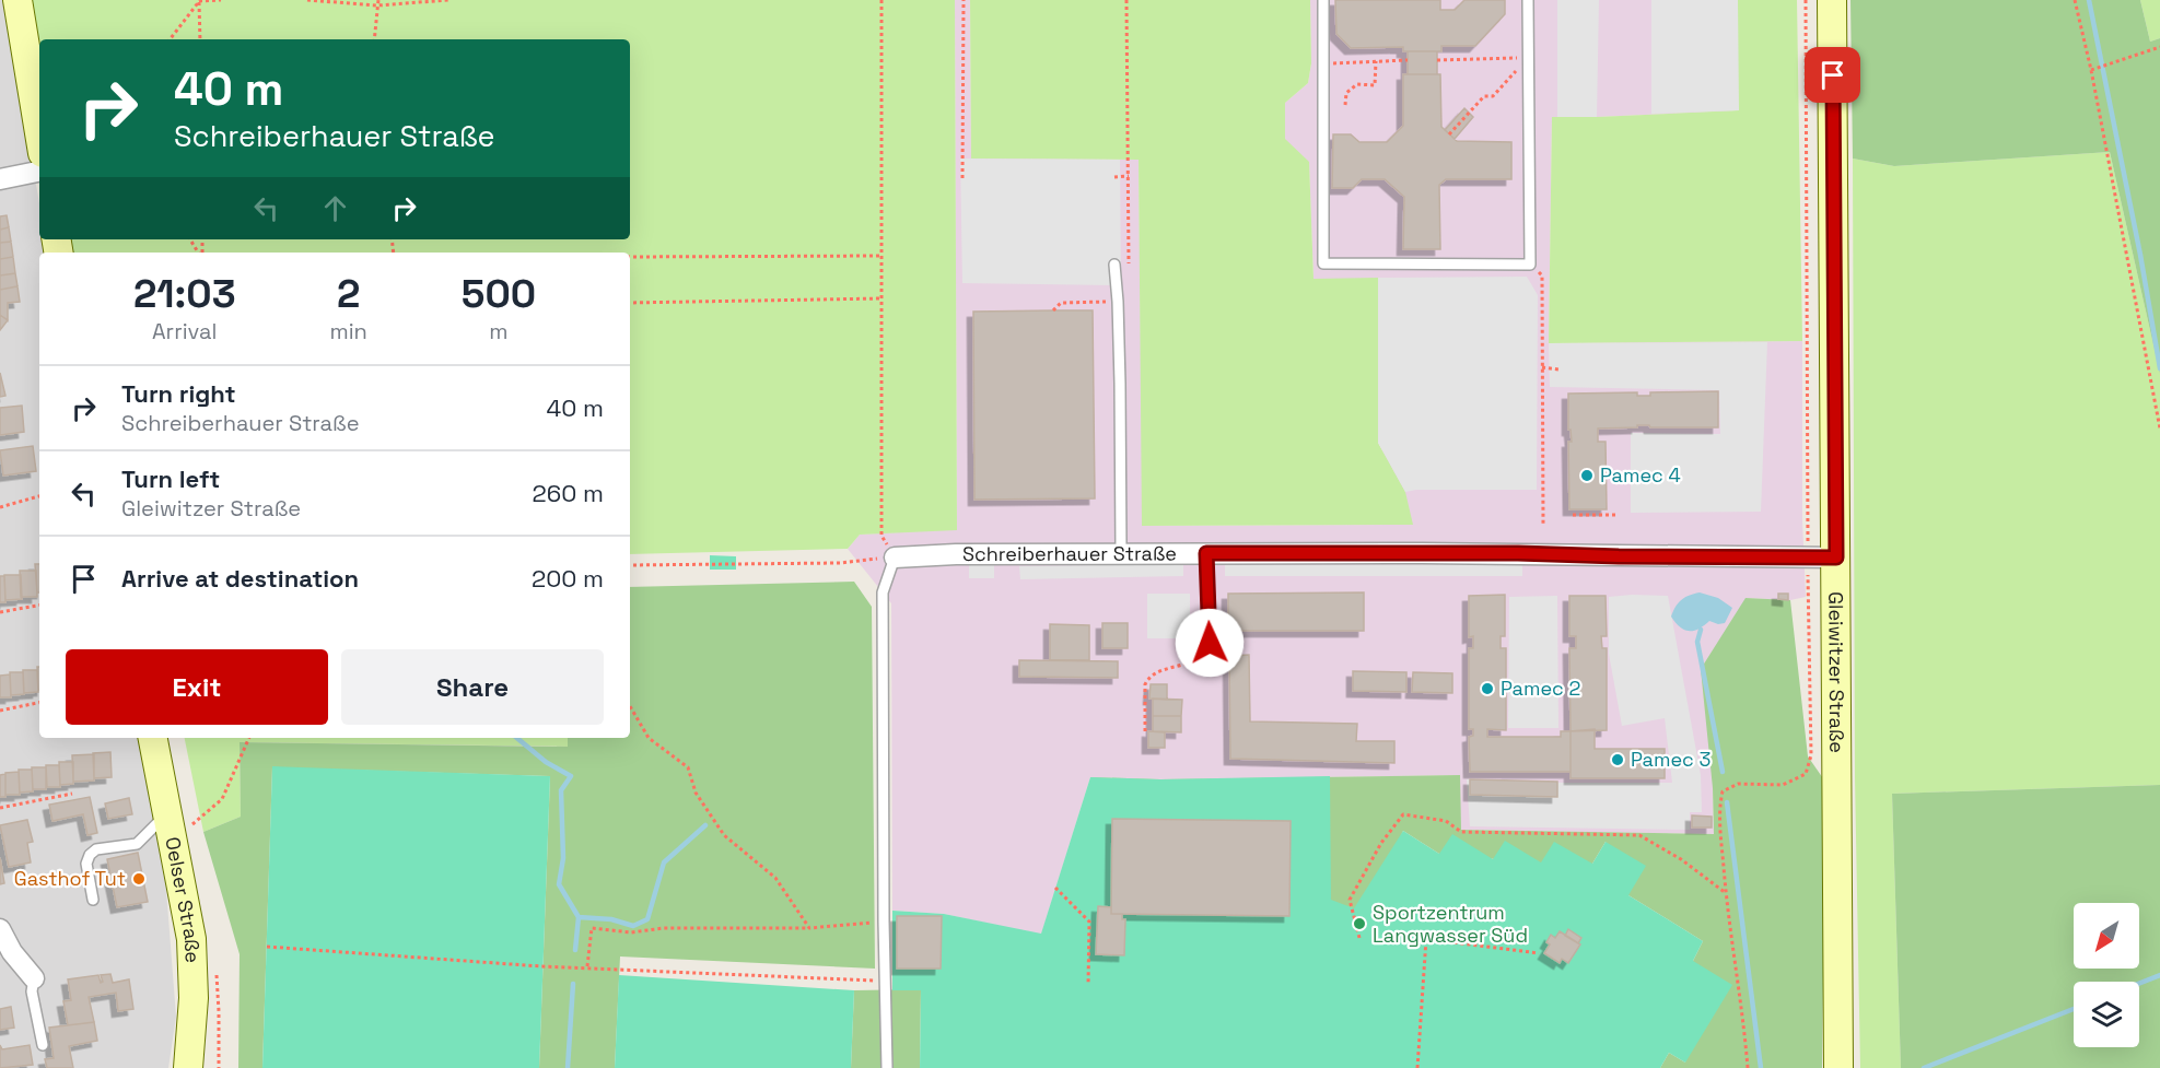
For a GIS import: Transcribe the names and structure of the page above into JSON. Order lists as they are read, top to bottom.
{
  "streets": {
    "main road": ["Gleiwitzer Straße", "Oelser Straße"],
    "street": ["Schreiberhauer Straße"]
  },
  "crossings": [
    ["Schreiberhauer Straße", "Gleiwitzer Straße"]
  ],
  "places": [
    "Pamec 4",
    "Pamec 2",
    "Pamec 3",
    "Gasthof Tut",
    "Sportzentrum Langwasser Süd"
  ],
  "north": "bottom left",
  "page": {
    "turn": ["40 m", "Schreiberhauer Straße"],
    "eta": [
      "21:03",
      "Arrival",
      "2",
      "min",
      "500",
      "m"
    ],
    "list": [
      {
        "name": "Turn right",
        "note": "Schreiberhauer Straße",
        "value": "40 m"
      },
      {
        "name": "Turn left",
        "note": "Gleiwitzer Straße",
        "value": "260 m"
      },
      {
        "name": "Arrive at destination",
        "value": "200 m"
      }
    ],
    "buttons": ["Exit", "Share"]
  }
}
